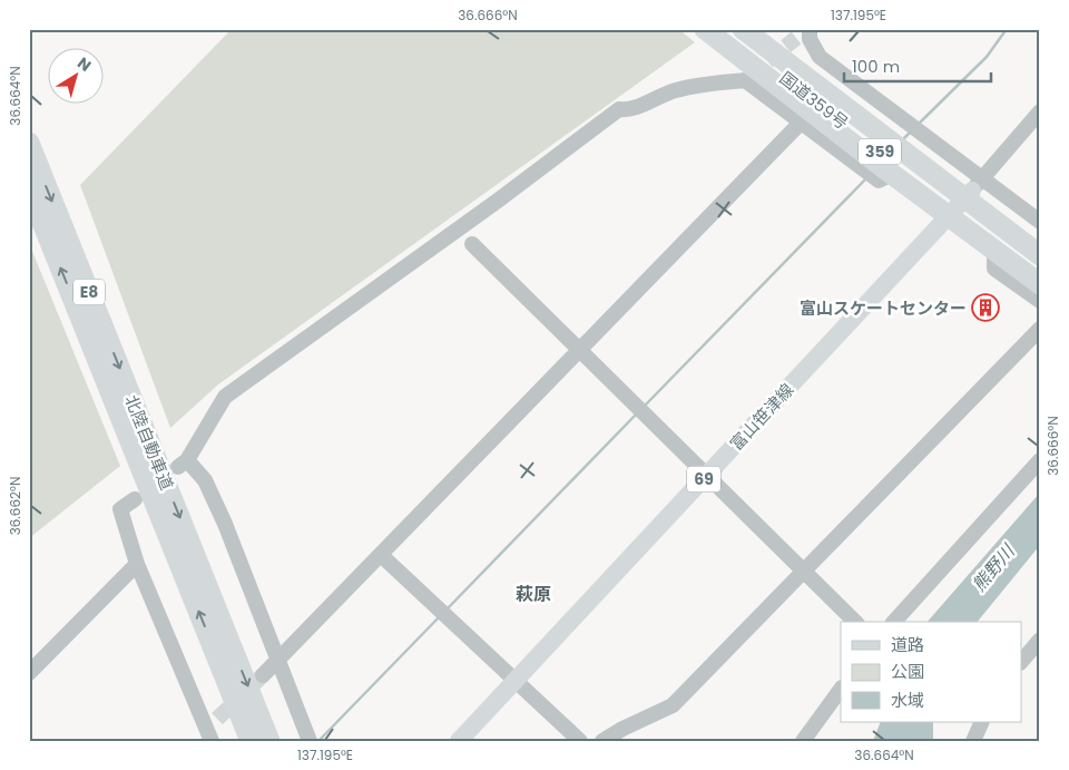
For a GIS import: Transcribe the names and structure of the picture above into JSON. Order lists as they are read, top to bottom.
{
  "streets": {
    "highway": [
      "国道359号",
      "359",
      "E8",
      "北陸自動車道"
    ],
    "main road": ["富山笹津線", "69"]
  },
  "districts": ["萩原"],
  "water": ["熊野川"],
  "places": {
    "building": ["富山スケートセンター"]
  },
  "legend": ["道路", "公園", "水域"],
  "scale_bar": "100 m",
  "north": "top right",
  "coordinates": [
    "36.666°N",
    "137.195°E",
    "36.664°N",
    "36.662°N"
  ]
}
